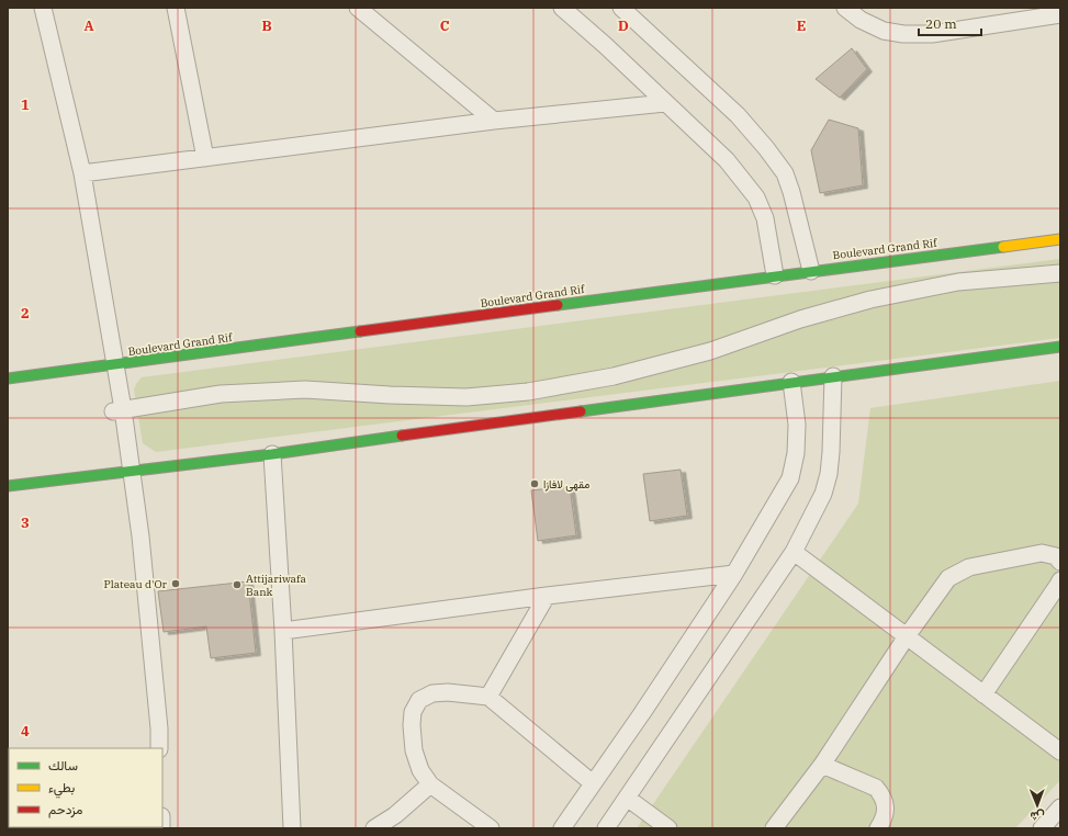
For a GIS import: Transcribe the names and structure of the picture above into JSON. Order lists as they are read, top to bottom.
{
  "streets": {
    "street": ["Boulevard Grand Rif"]
  },
  "places": ["مقهى لافازا", "Plateau d'Or", "Attijariwafa Bank"],
  "legend": ["سالك", "بطيء", "مزدحم"],
  "scale_bar": "20 m",
  "north": "bottom",
  "grid": {
    "columns": [
      "A",
      "B",
      "C",
      "D",
      "E"
    ],
    "rows": [
      "1",
      "2",
      "3",
      "4"
    ]
  }
}
